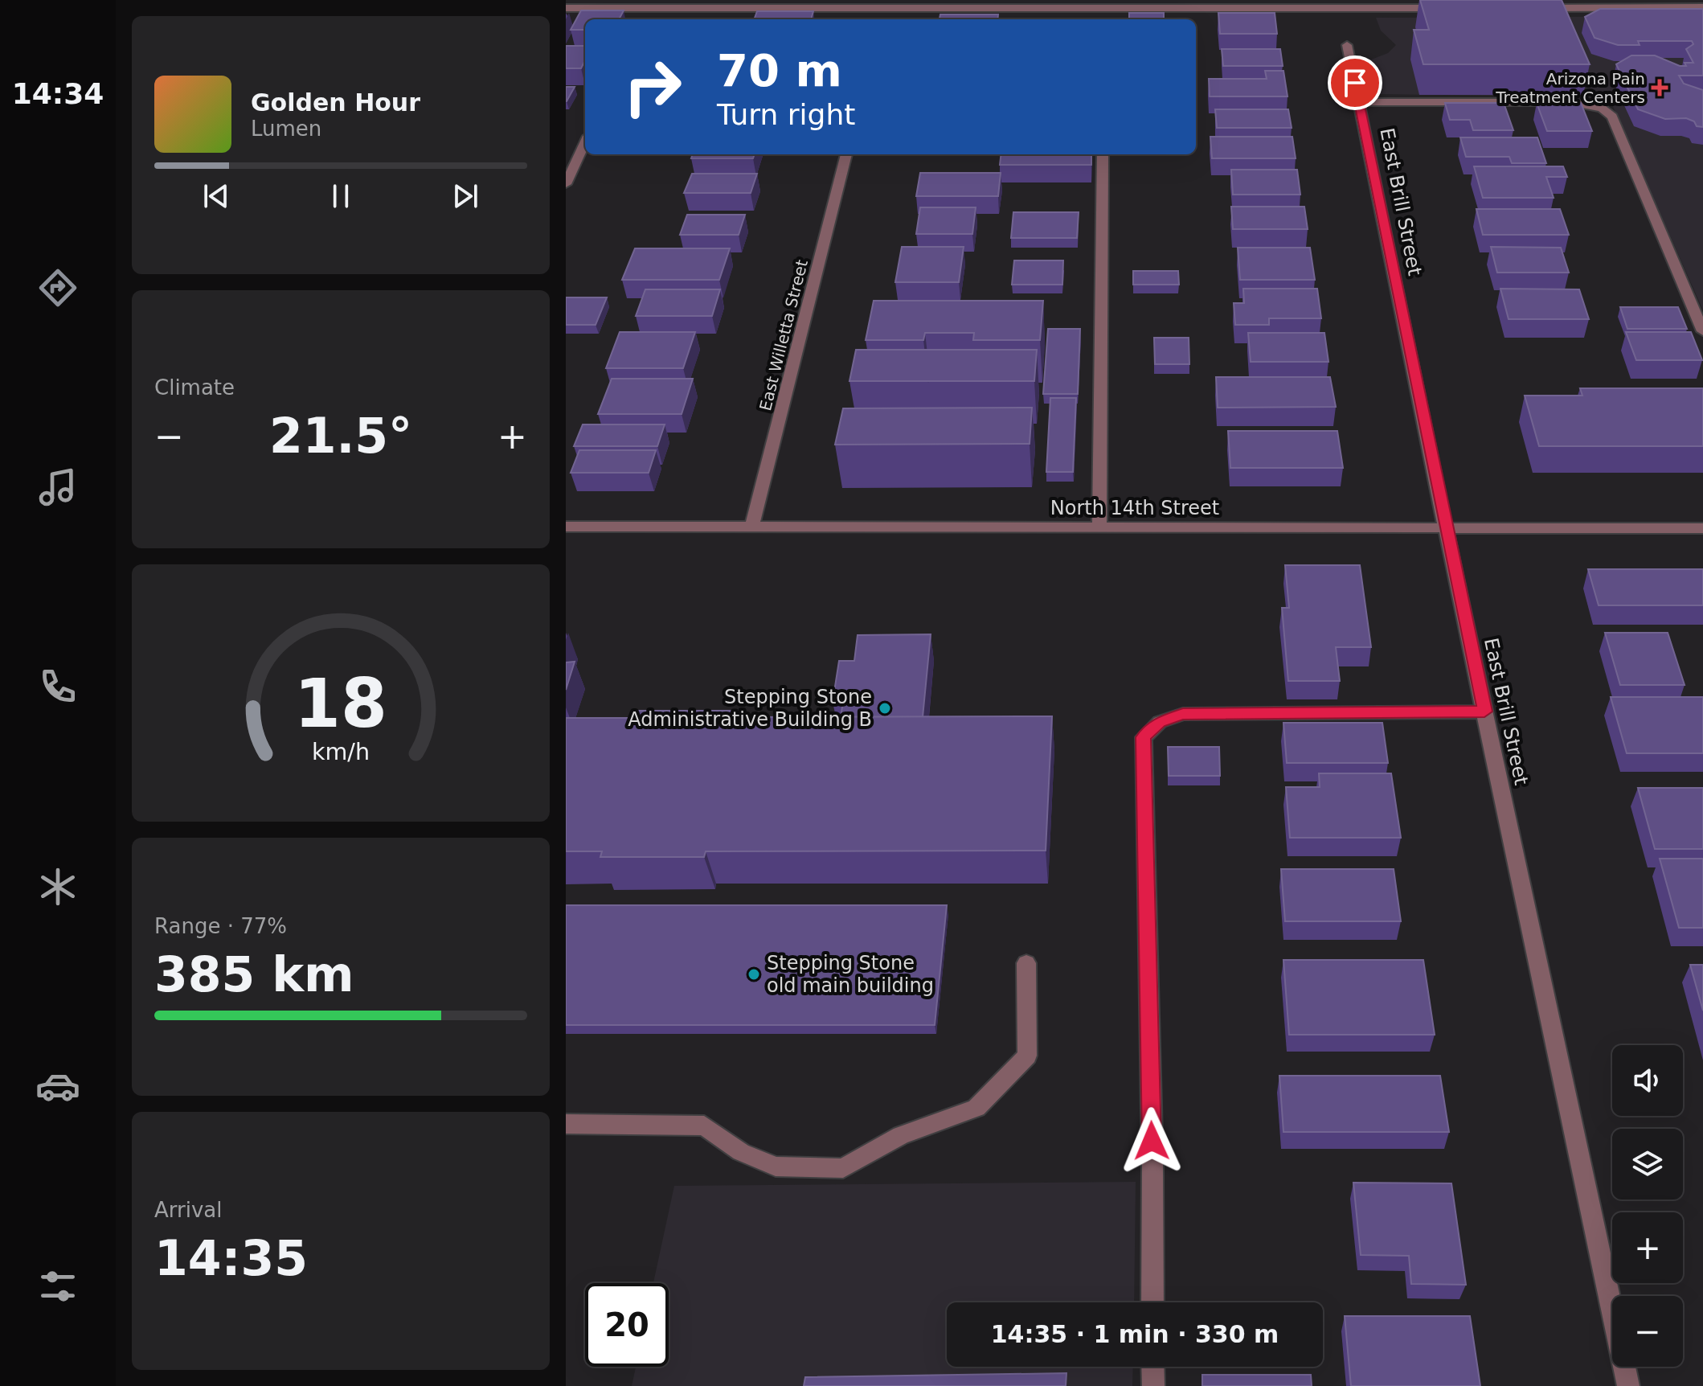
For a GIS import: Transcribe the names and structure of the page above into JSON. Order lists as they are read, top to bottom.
{
  "streets": {
    "street": ["East Brill Street", "East Willetta Street", "North 14th Street"]
  },
  "crossings": [
    ["East Brill Street", "North 14th Street"],
    ["East Willetta Street", "North 14th Street"]
  ],
  "places": {
    "health": ["Arizona Pain Treatment Centers"],
    "other": ["Stepping Stone Administrative Building B", "Stepping Stone old main building"]
  },
  "page": {
    "tabs": "14:34",
    "turn": ["70 m", "Turn right"],
    "song": ["Golden Hour", "Lumen"],
    "tile": [
      "Climate",
      ["Range · 77%", "385 km"],
      ["Arrival", "14:35"]
    ],
    "heat": ["−", "21.5°", "+"],
    "map_buttons": ["+", "−"],
    "limit": "20",
    "trip": "14:35 · 1 min · 330 m",
    "gauge": ["18", "km/h"]
  }
}
